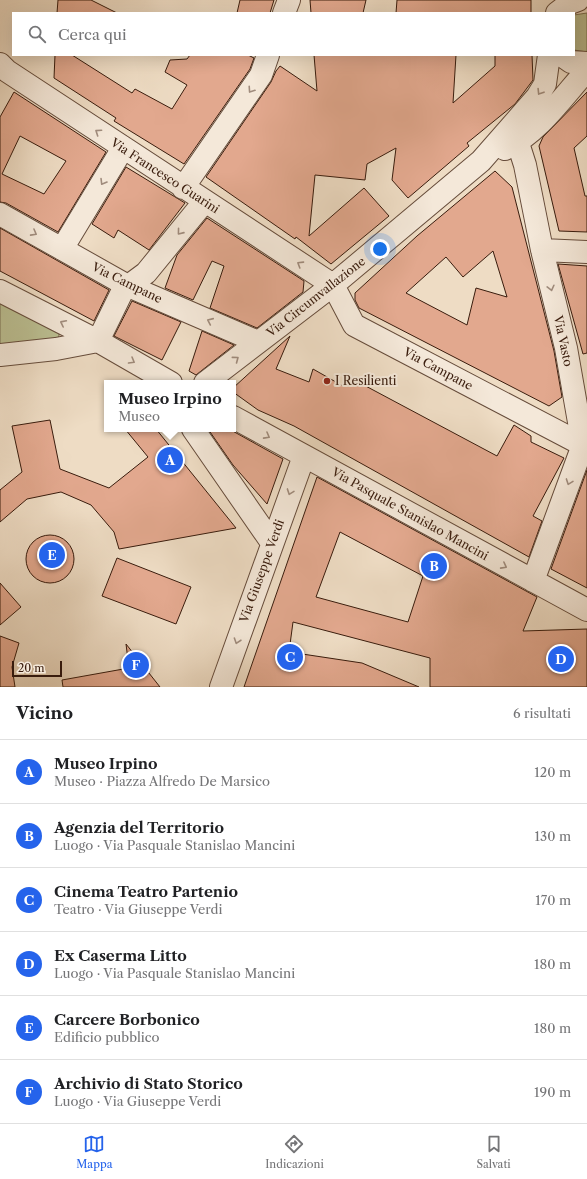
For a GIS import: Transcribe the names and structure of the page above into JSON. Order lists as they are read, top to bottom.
{
  "streets": {
    "street": [
      "Via Francesco Guarini",
      "Via Campane",
      "Via Circumvallazione",
      "Via Vasto",
      "Via Pasquale Stanislao Mancini",
      "Via Giuseppe Verdi"
    ]
  },
  "crossings": [
    ["Via Francesco Guarini", "Via Campane"],
    ["Via Francesco Guarini", "Via Circumvallazione"],
    ["Via Campane", "Via Circumvallazione"],
    ["Via Campane", "Via Vasto"],
    ["Via Circumvallazione", "Via Vasto"],
    ["Via Vasto", "Via Pasquale Stanislao Mancini"],
    ["Via Pasquale Stanislao Mancini", "Via Giuseppe Verdi"]
  ],
  "one_way": ["Via Vasto", "Via Pasquale Stanislao Mancini", "Via Giuseppe Verdi"],
  "places": ["I Resilienti"],
  "scale_bar": "20 m",
  "page": {
    "search": "Cerca qui",
    "popup": ["Museo Irpino", "Museo"],
    "pins": [
      "A",
      "E",
      "B",
      "C",
      "D",
      "F"
    ],
    "scale": "20 m",
    "heading": ["Vicino", "6 risultati"],
    "list": [
      {
        "mark": "A",
        "name": "Museo Irpino",
        "note": "Museo · Piazza Alfredo De Marsico",
        "value": "120 m"
      },
      {
        "mark": "B",
        "name": "Agenzia del Territorio",
        "note": "Luogo · Via Pasquale Stanislao Mancini",
        "value": "130 m"
      },
      {
        "mark": "C",
        "name": "Cinema Teatro Partenio",
        "note": "Teatro · Via Giuseppe Verdi",
        "value": "170 m"
      },
      {
        "mark": "D",
        "name": "Ex Caserma Litto",
        "note": "Luogo · Via Pasquale Stanislao Mancini",
        "value": "180 m"
      },
      {
        "mark": "E",
        "name": "Carcere Borbonico",
        "note": "Edificio pubblico",
        "value": "180 m"
      },
      {
        "mark": "F",
        "name": "Archivio di Stato Storico",
        "note": "Luogo · Via Giuseppe Verdi",
        "value": "190 m"
      }
    ],
    "nav": ["Mappa", "Indicazioni", "Salvati"]
  }
}
